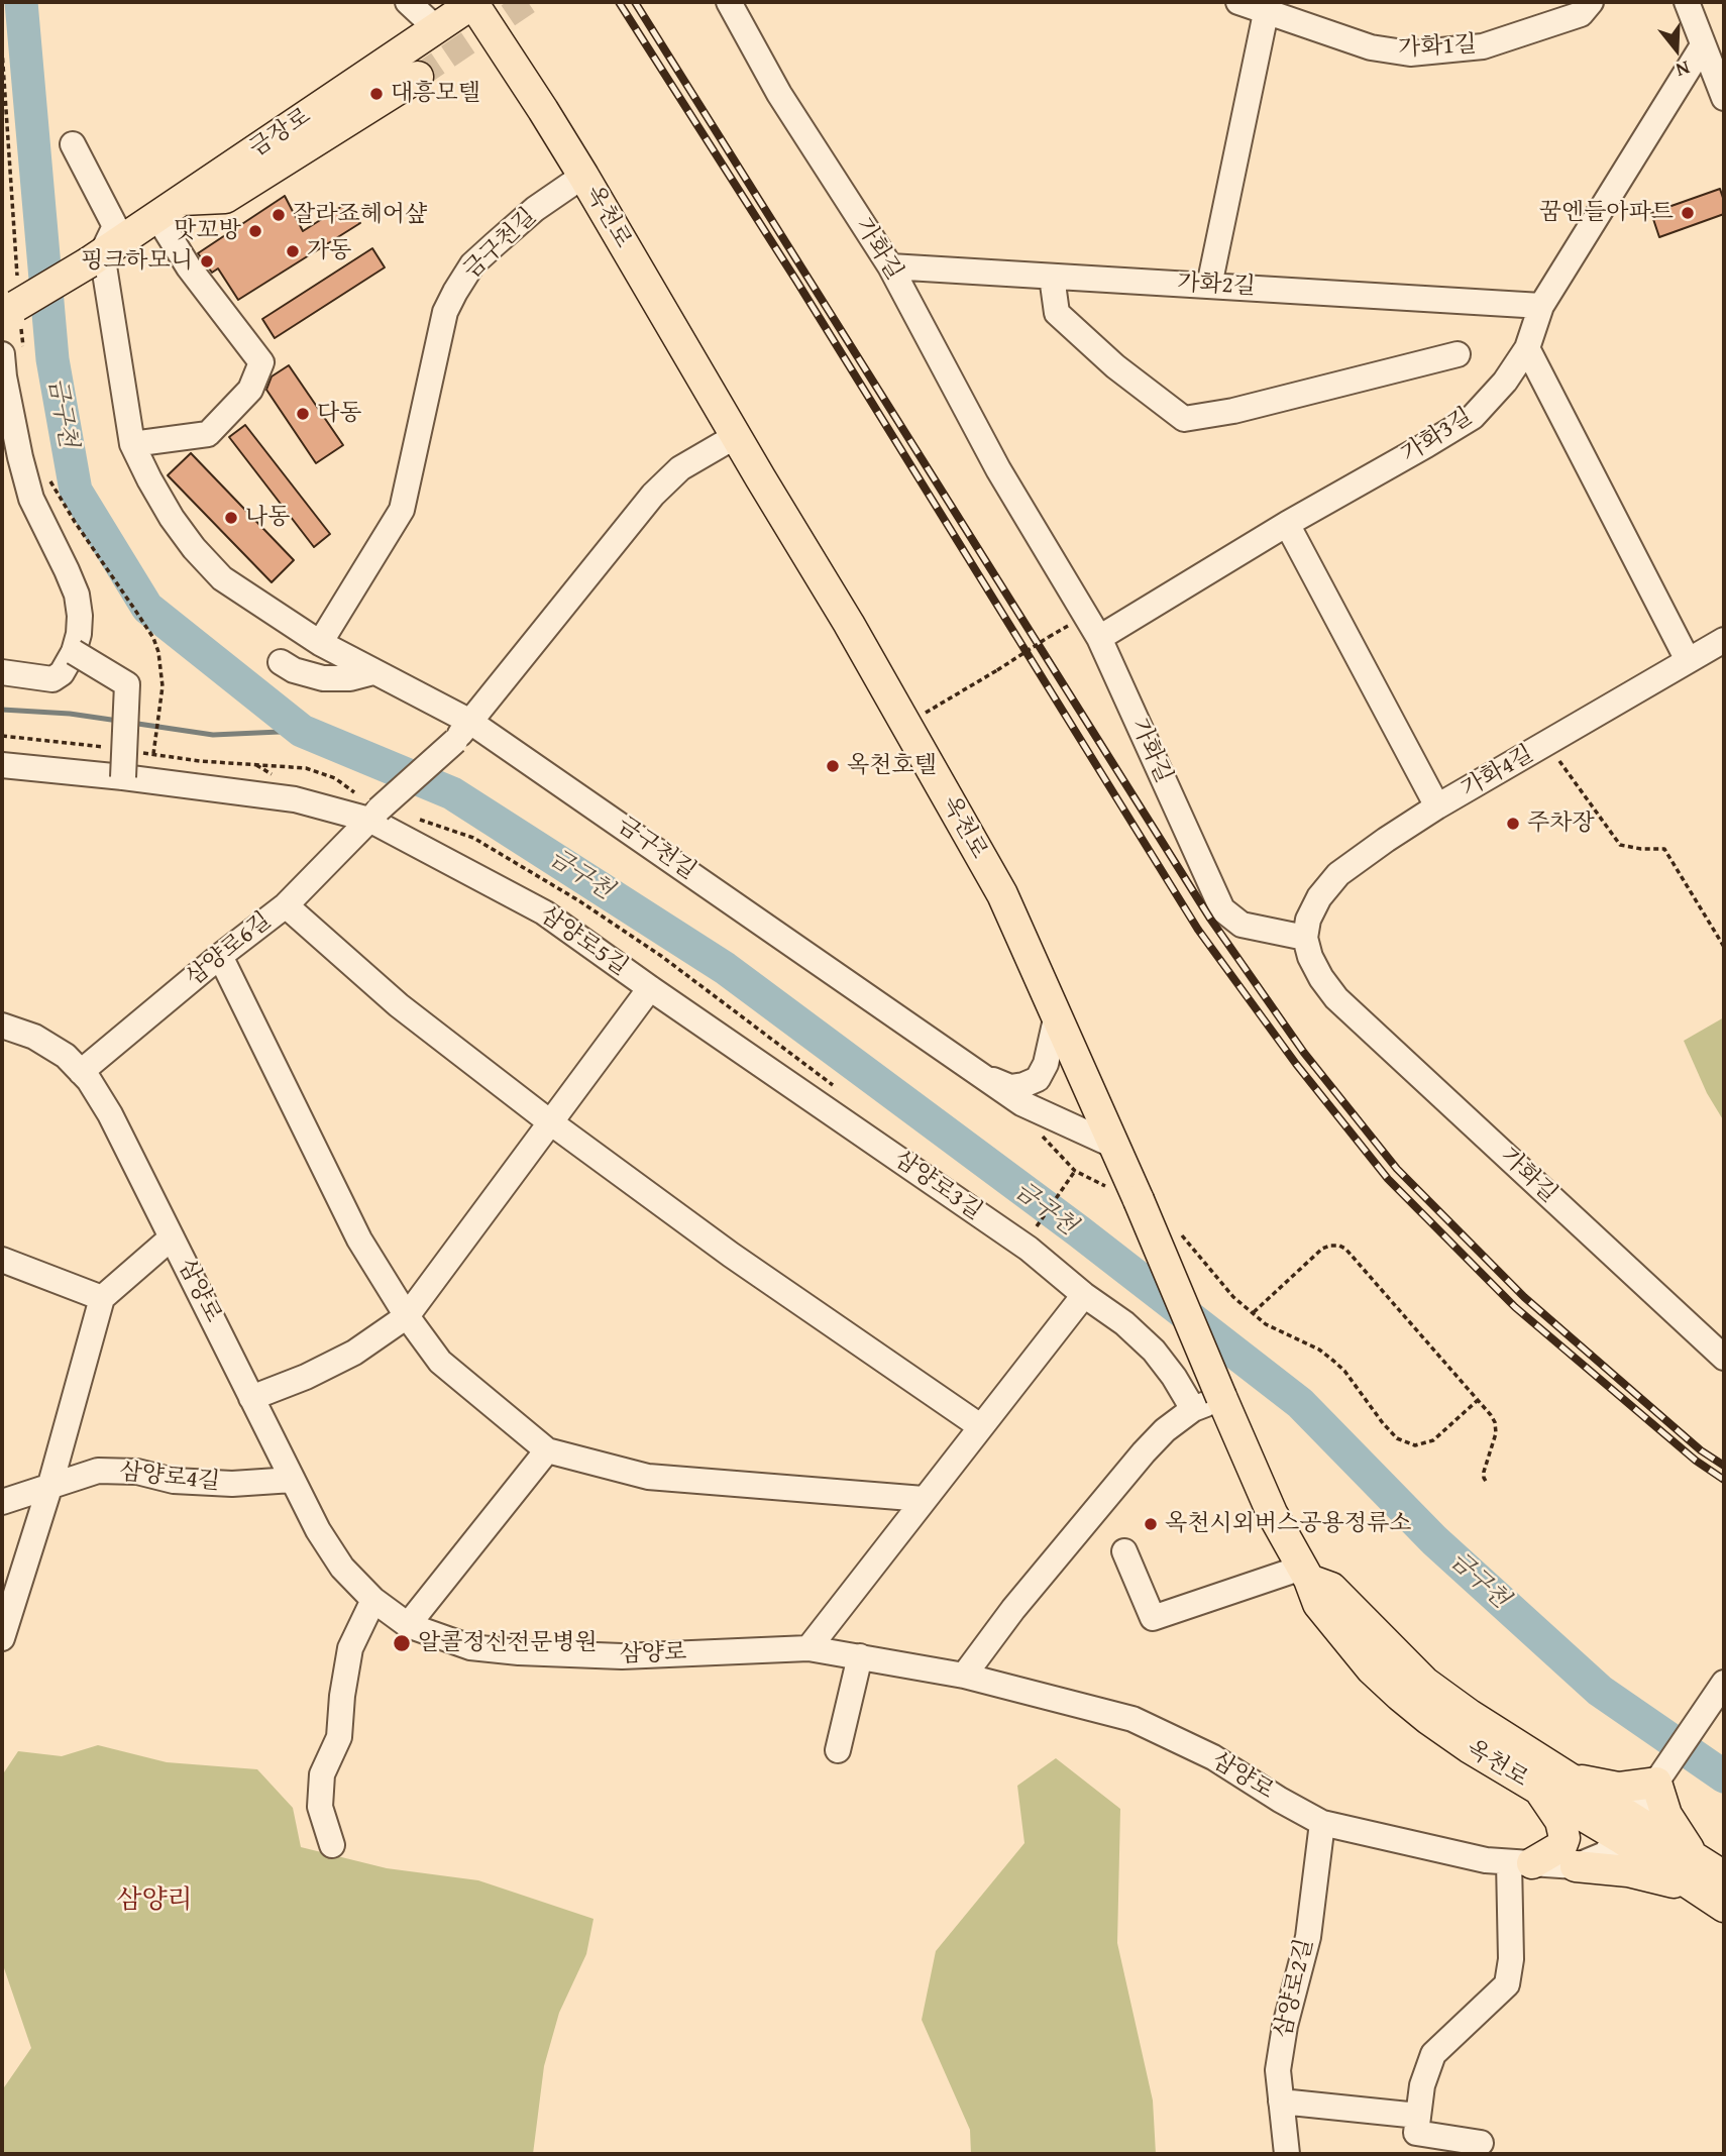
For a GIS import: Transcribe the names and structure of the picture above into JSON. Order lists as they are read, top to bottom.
{
  "streets": {
    "main road": ["금장로", "옥천로"],
    "street": [
      "가화1길",
      "금구천길",
      "가화길",
      "가화2길",
      "가화3길",
      "가화4길",
      "삼양로5길",
      "삼양로6길",
      "삼양로3길",
      "삼양로",
      "삼양로4길",
      "삼양로2길"
    ]
  },
  "crossings": [
    ["금장로", "옥천로"],
    ["금장로", "금구천길"],
    ["옥천로", "금구천길"],
    ["금구천길", "삼양로6길"],
    ["가화길", "가화2길"],
    ["가화길", "가화3길"],
    ["가화길", "가화4길"],
    ["가화2길", "가화3길"],
    ["삼양로5길", "삼양로6길"],
    ["삼양로5길", "삼양로3길"],
    ["삼양로5길", "삼양로"],
    ["삼양로6길", "삼양로"],
    ["삼양로", "삼양로4길"],
    ["삼양로", "삼양로2길"]
  ],
  "districts": ["삼양리"],
  "water": ["금구천"],
  "places": [
    "대흥모텔",
    "꿈엔들아파트",
    "잘라죠헤어샾",
    "맛꼬방",
    "가동",
    "핑크하모니",
    "다동",
    "나동",
    "옥천호텔",
    "주차장",
    "옥천시외버스공용정류소",
    "알콜정신전문병원"
  ],
  "north": "bottom"
}
